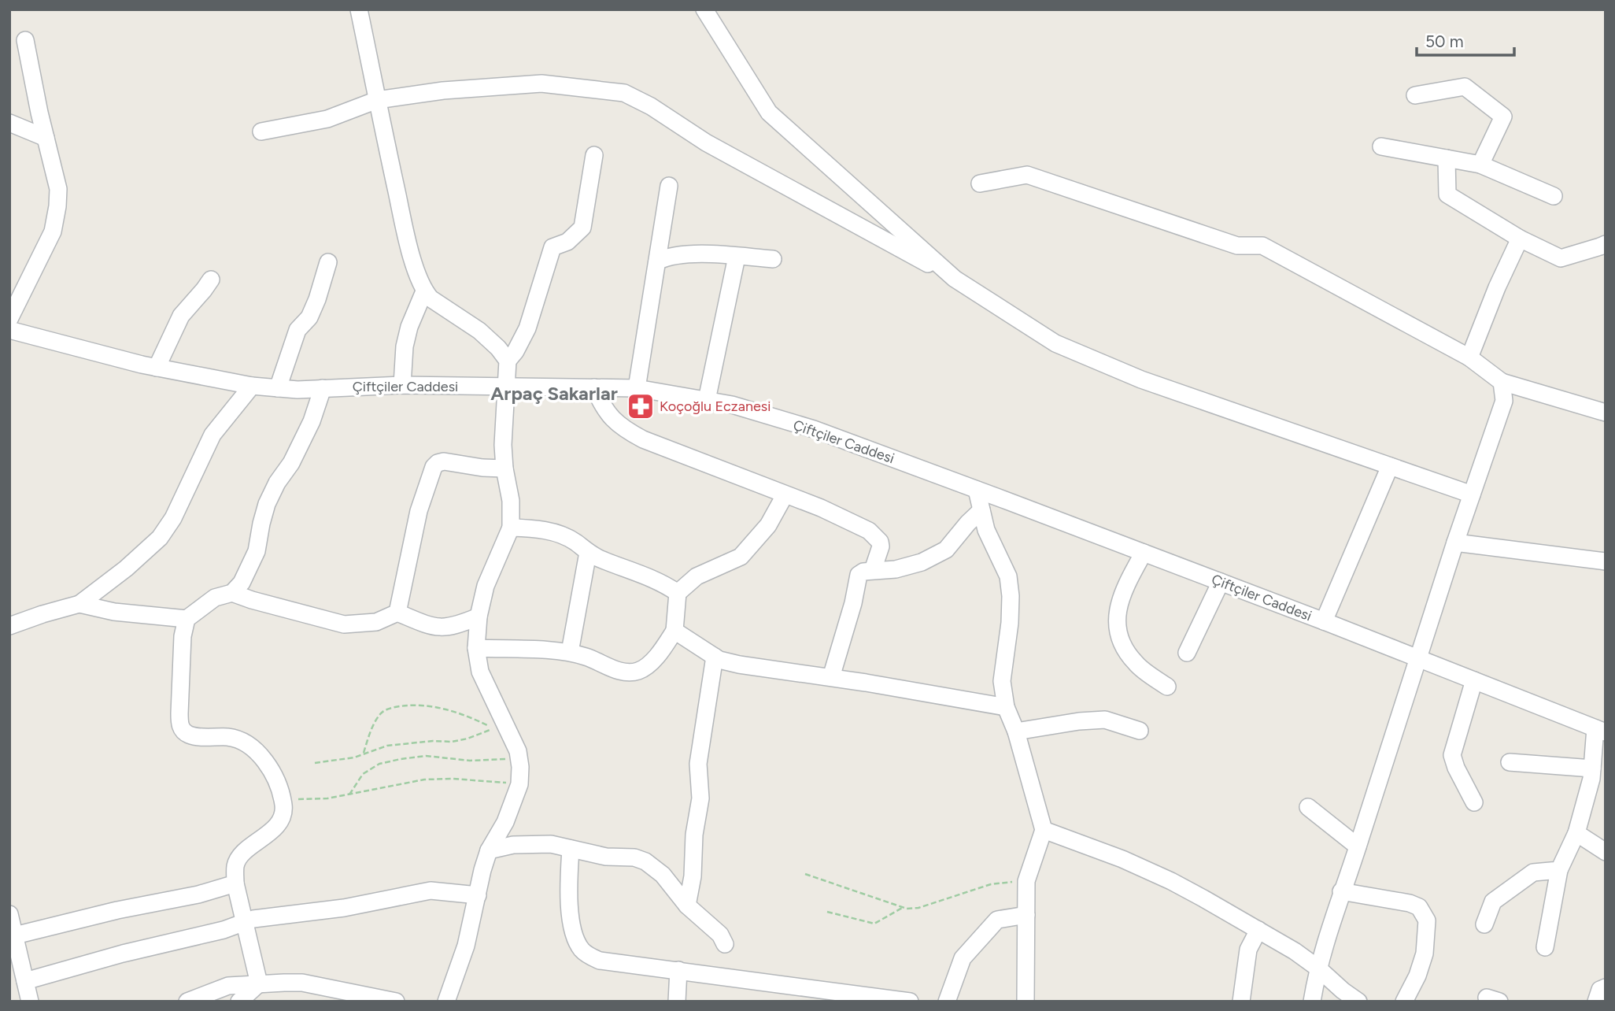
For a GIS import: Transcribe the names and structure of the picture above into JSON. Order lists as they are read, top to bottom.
{
  "streets": {
    "street": ["Çiftçiler Caddesi"]
  },
  "districts": ["Arpaç Sakarlar"],
  "places": {
    "pharmacy": ["Koçoğlu Eczanesi"]
  },
  "scale_bar": "50 m"
}
